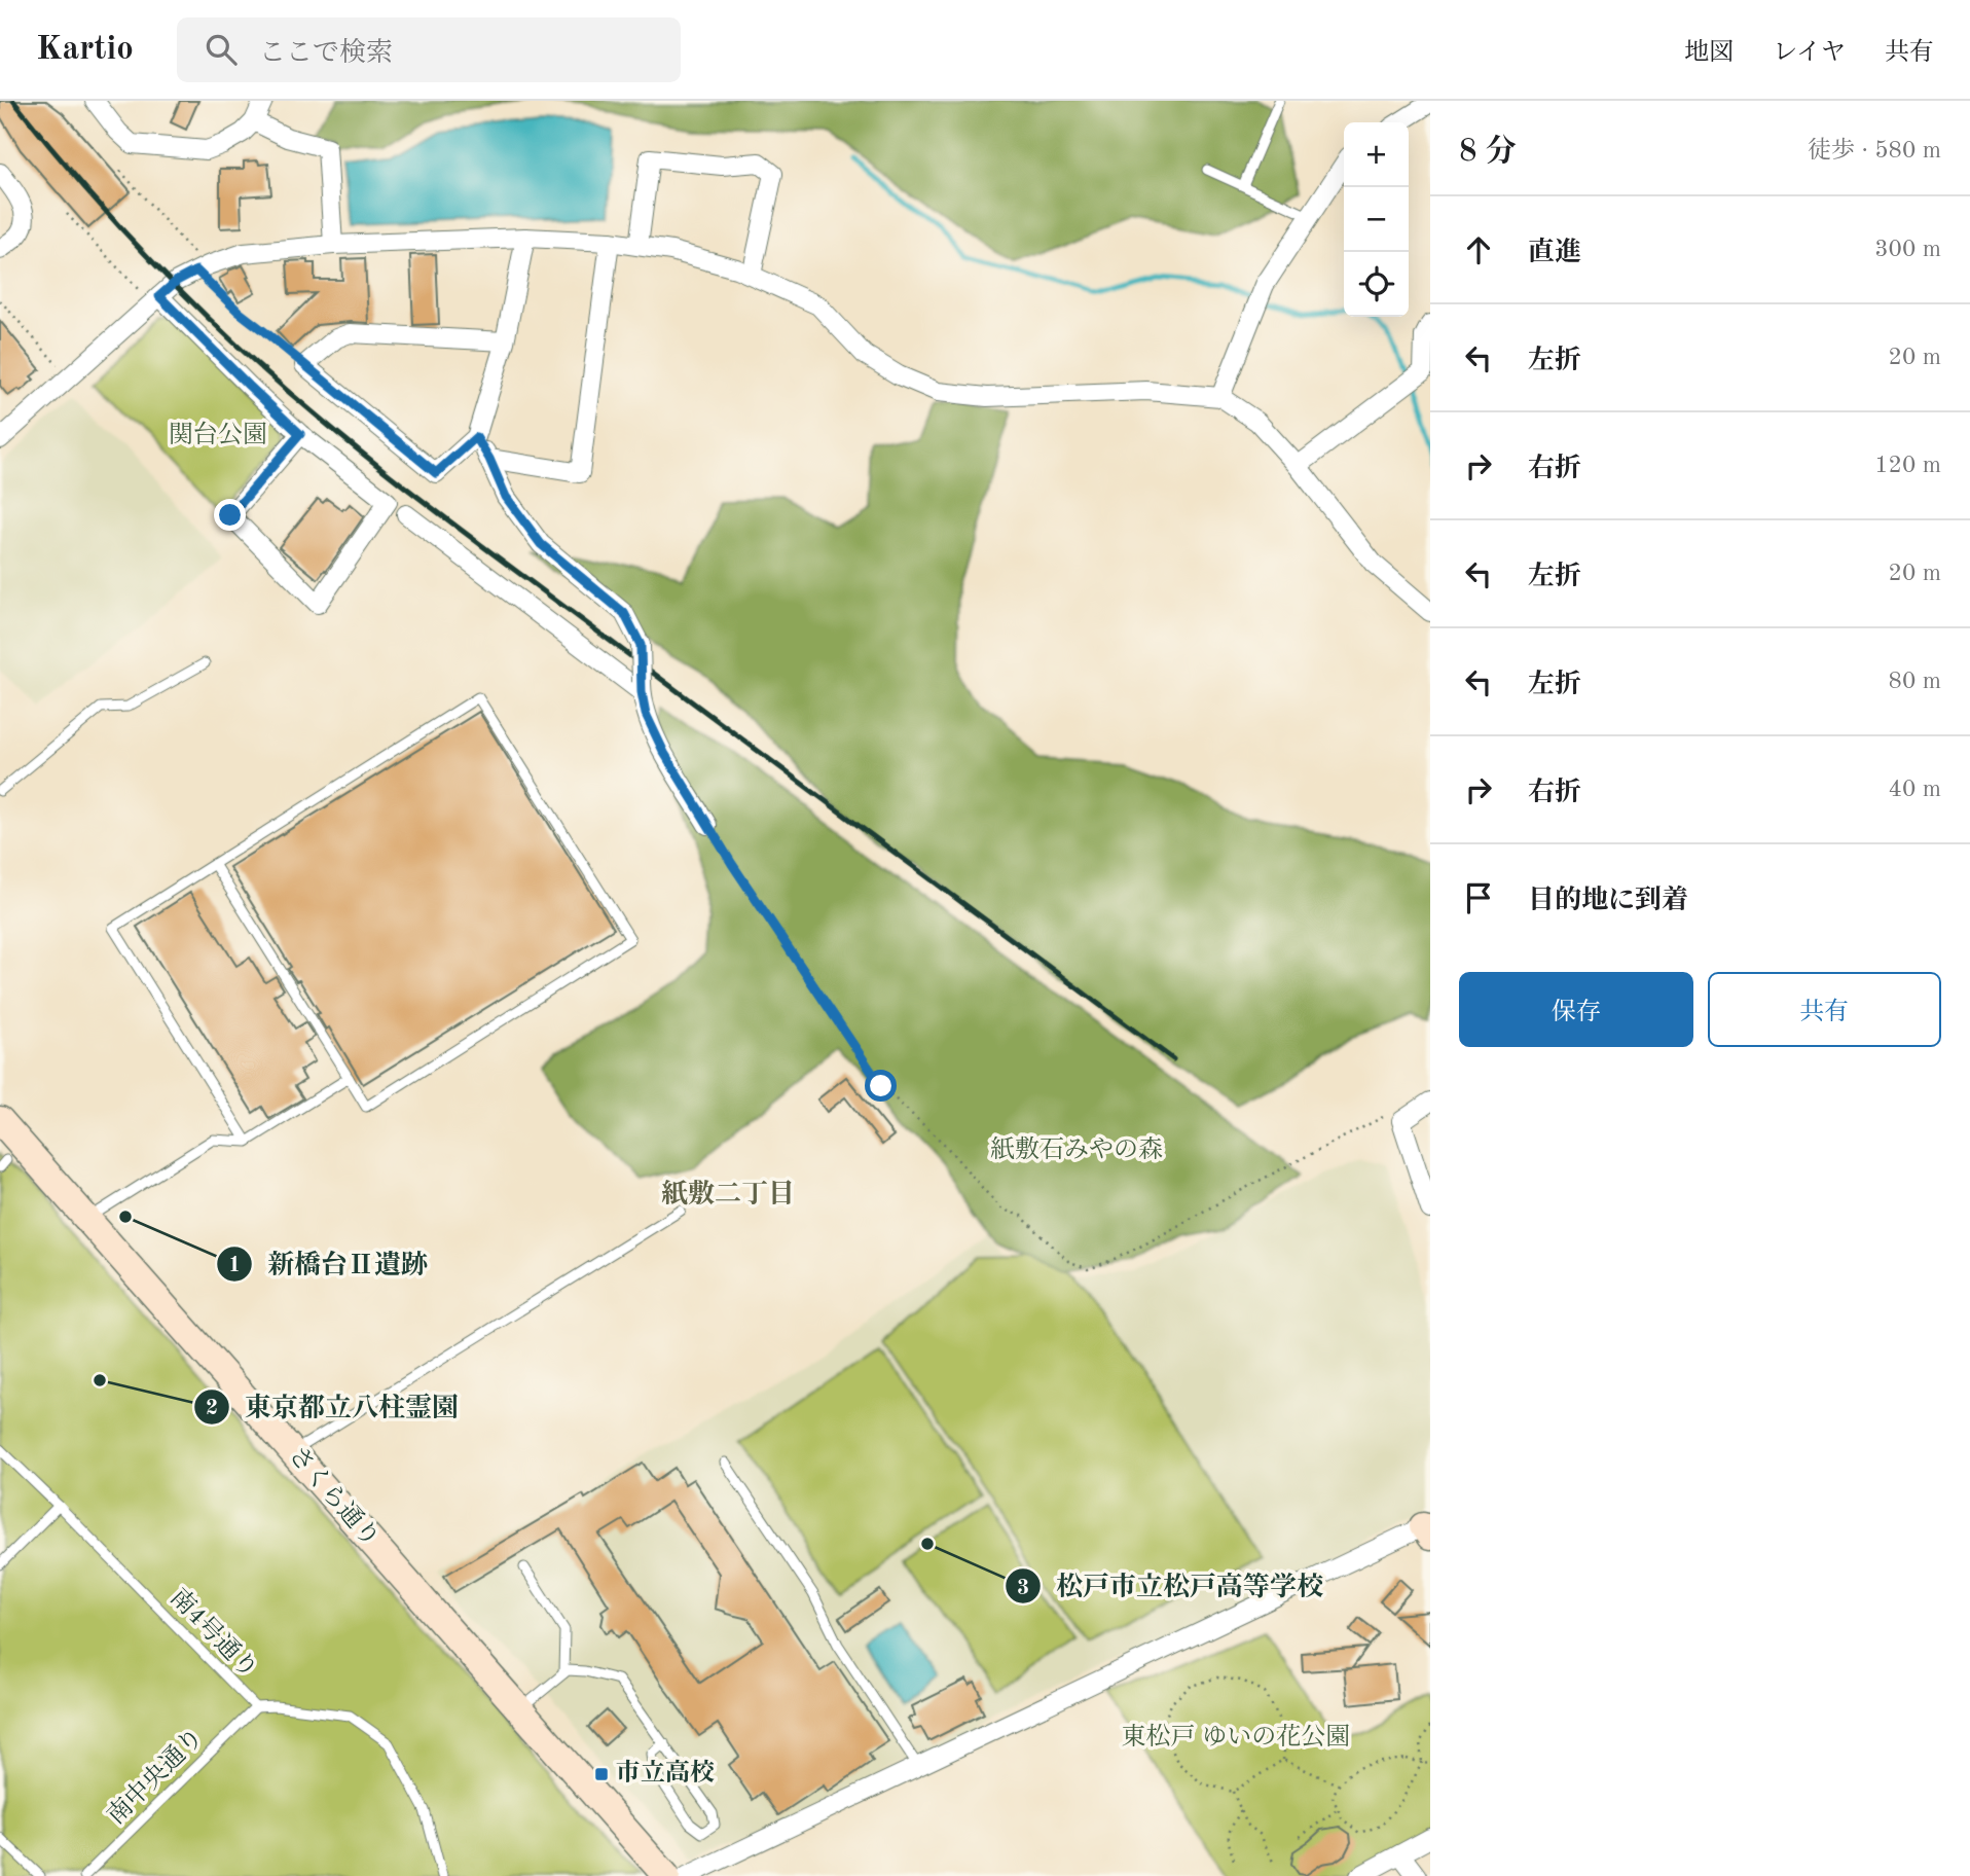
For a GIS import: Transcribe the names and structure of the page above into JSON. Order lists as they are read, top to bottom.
{
  "streets": {
    "street": ["さくら通り"],
    "lane": ["南4号通り", "南中央通り"]
  },
  "crossings": [
    ["南4号通り", "南中央通り"]
  ],
  "districts": ["紙敷二丁目"],
  "parks": ["関台公園", "紙敷石みやの森", "東松戸 ゆいの花公園"],
  "places": {
    "other": ["新橋台Ⅱ遺跡", "東京都立八柱霊園", "松戸市立松戸高等学校"],
    "transit": ["市立高校"]
  },
  "page": {
    "header": "Kartio",
    "search": "ここで検索",
    "nav": ["地図", "レイヤ", "共有"],
    "heading": ["8 分", "徒歩 · 580 m"],
    "map_buttons": ["+", "−"],
    "list": [
      ["直進", "300 m"],
      ["左折", "20 m"],
      ["右折", "120 m"],
      ["左折", "20 m"],
      ["左折", "80 m"],
      ["右折", "40 m"],
      "目的地に到着"
    ],
    "buttons": ["保存", "共有"]
  }
}
